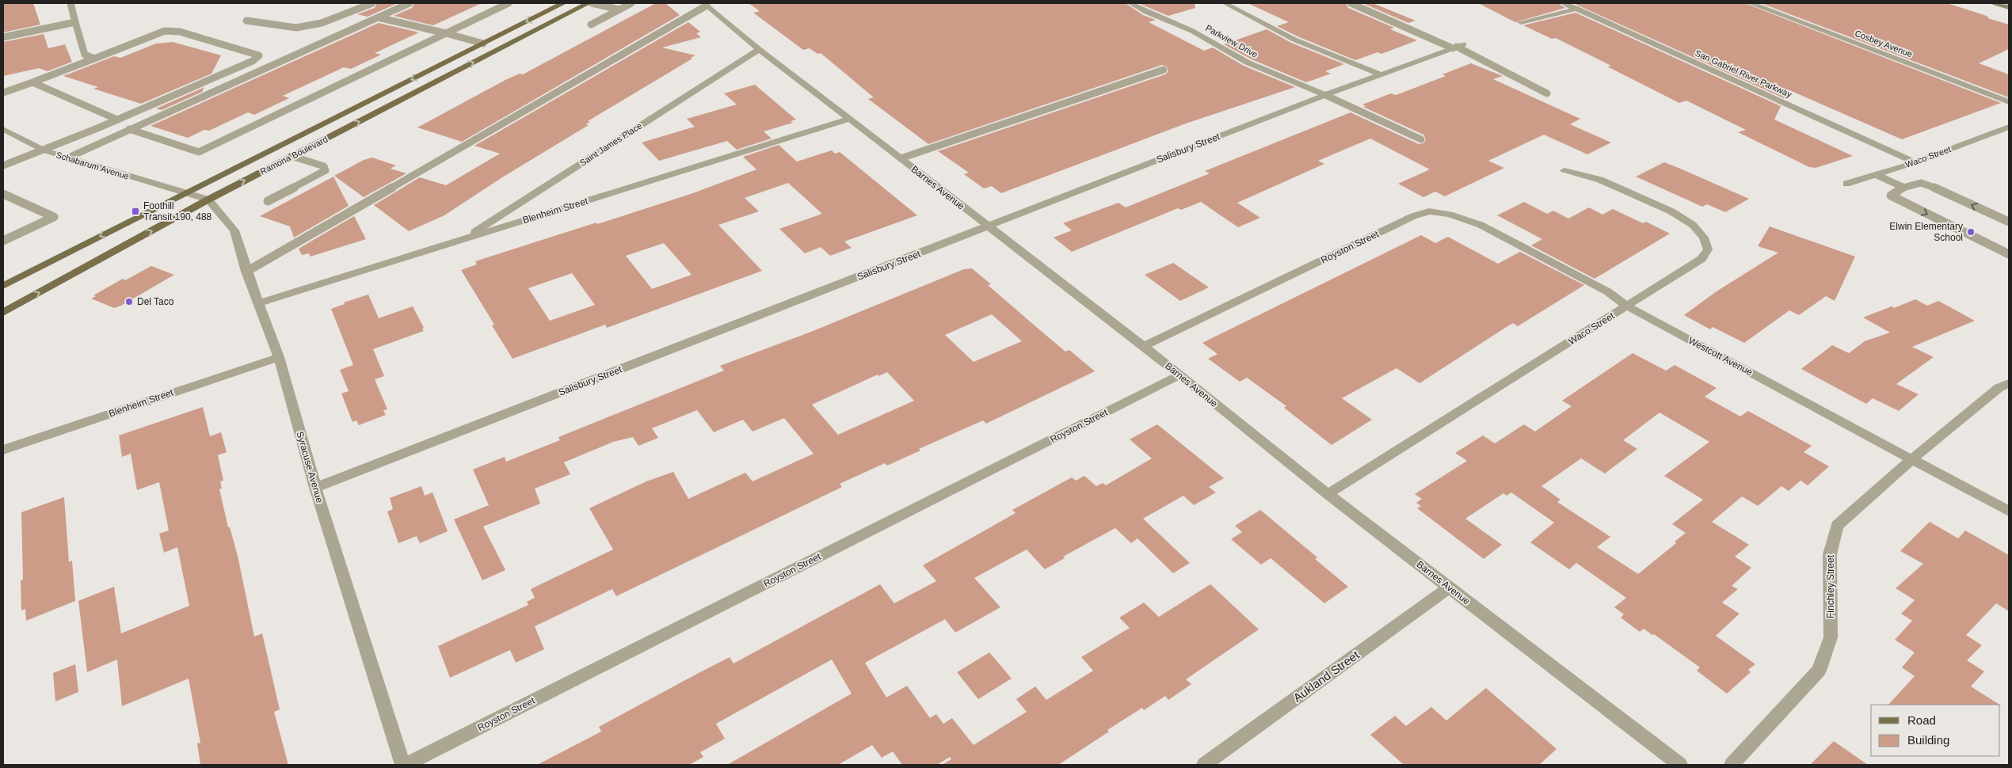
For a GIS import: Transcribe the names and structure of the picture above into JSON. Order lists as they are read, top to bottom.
{
  "streets": {
    "main road": ["Ramona Boulevard"],
    "street": [
      "Parkview Drive",
      "Cosbey Avenue",
      "San Gabriel River Parkway",
      "Saint James Place",
      "Salisbury Street",
      "Waco Street",
      "Schabarum Avenue",
      "Barnes Avenue",
      "Blenheim Street",
      "Royston Street",
      "Westcott Avenue",
      "Syracuse Avenue",
      "Finchley Street",
      "Aukland Street"
    ]
  },
  "crossings": [
    ["Parkview Drive", "Salisbury Street"],
    ["San Gabriel River Parkway", "Waco Street"],
    ["Saint James Place", "Barnes Avenue"],
    ["Saint James Place", "Blenheim Street"],
    ["Salisbury Street", "Barnes Avenue"],
    ["Salisbury Street", "Syracuse Avenue"],
    ["Ramona Boulevard", "Schabarum Avenue"],
    ["Ramona Boulevard", "Syracuse Avenue"],
    ["Waco Street", "Barnes Avenue"],
    ["Waco Street", "Westcott Avenue"],
    ["Barnes Avenue", "Blenheim Street"],
    ["Barnes Avenue", "Royston Street"],
    ["Barnes Avenue", "Aukland Street"],
    ["Blenheim Street", "Syracuse Avenue"],
    ["Royston Street", "Westcott Avenue"],
    ["Westcott Avenue", "Finchley Street"]
  ],
  "places": {
    "transit": ["Foothill Transit 190, 488"],
    "other": ["Elwin Elementary School", "Del Taco"]
  },
  "legend": ["Road", "Building"]
}
